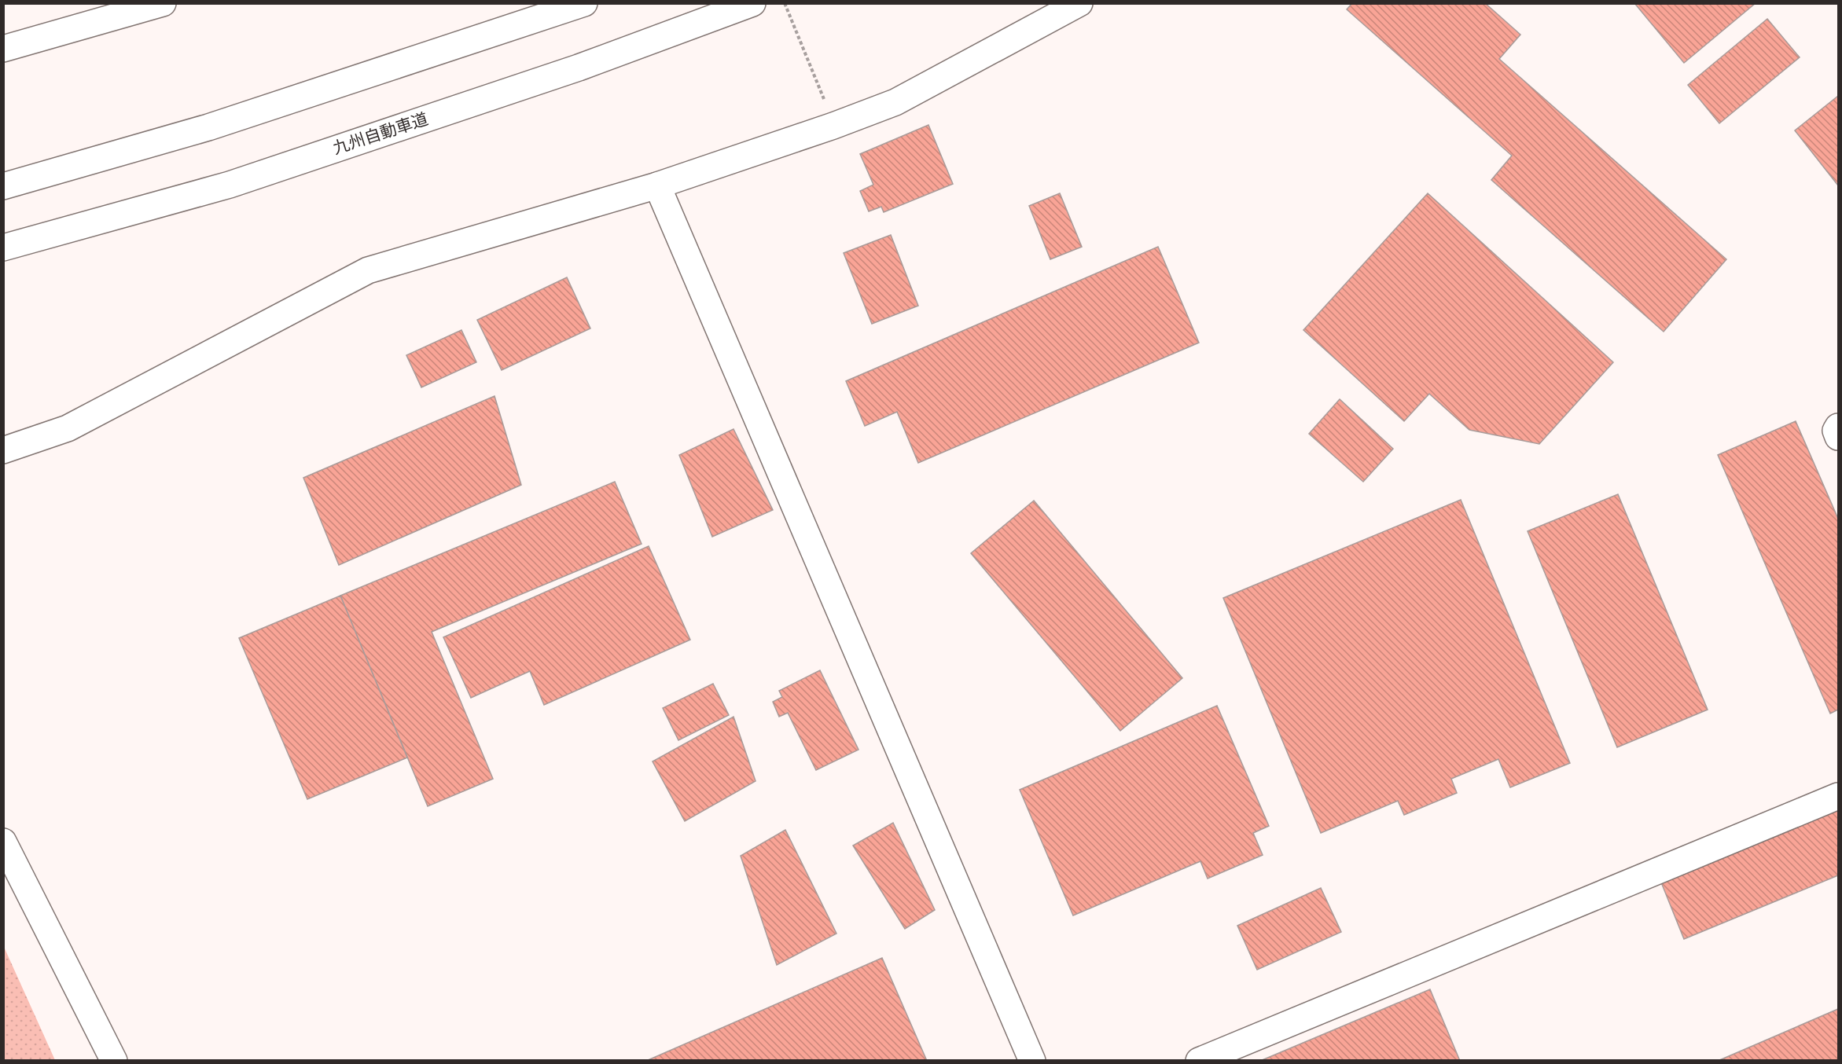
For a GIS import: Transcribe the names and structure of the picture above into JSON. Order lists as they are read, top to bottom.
{
  "streets": {
    "main road": ["九州自動車道"]
  }
}
